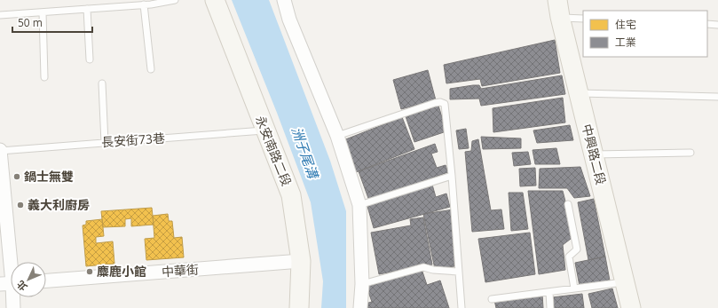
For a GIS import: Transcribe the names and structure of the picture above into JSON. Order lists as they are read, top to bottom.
{
  "streets": {
    "main road": ["永安南路二段", "中興路二段"],
    "street": ["中華街"],
    "lane": ["長安街73巷"]
  },
  "crossings": [
    ["長安街73巷", "永安南路二段"],
    ["永安南路二段", "中華街"]
  ],
  "water": ["洲子尾溝"],
  "places": ["鍋士無雙", "義大利廚房", "麋鹿小館"],
  "legend": ["住宅", "工業"],
  "scale_bar": "50 m",
  "north": "bottom left"
}
